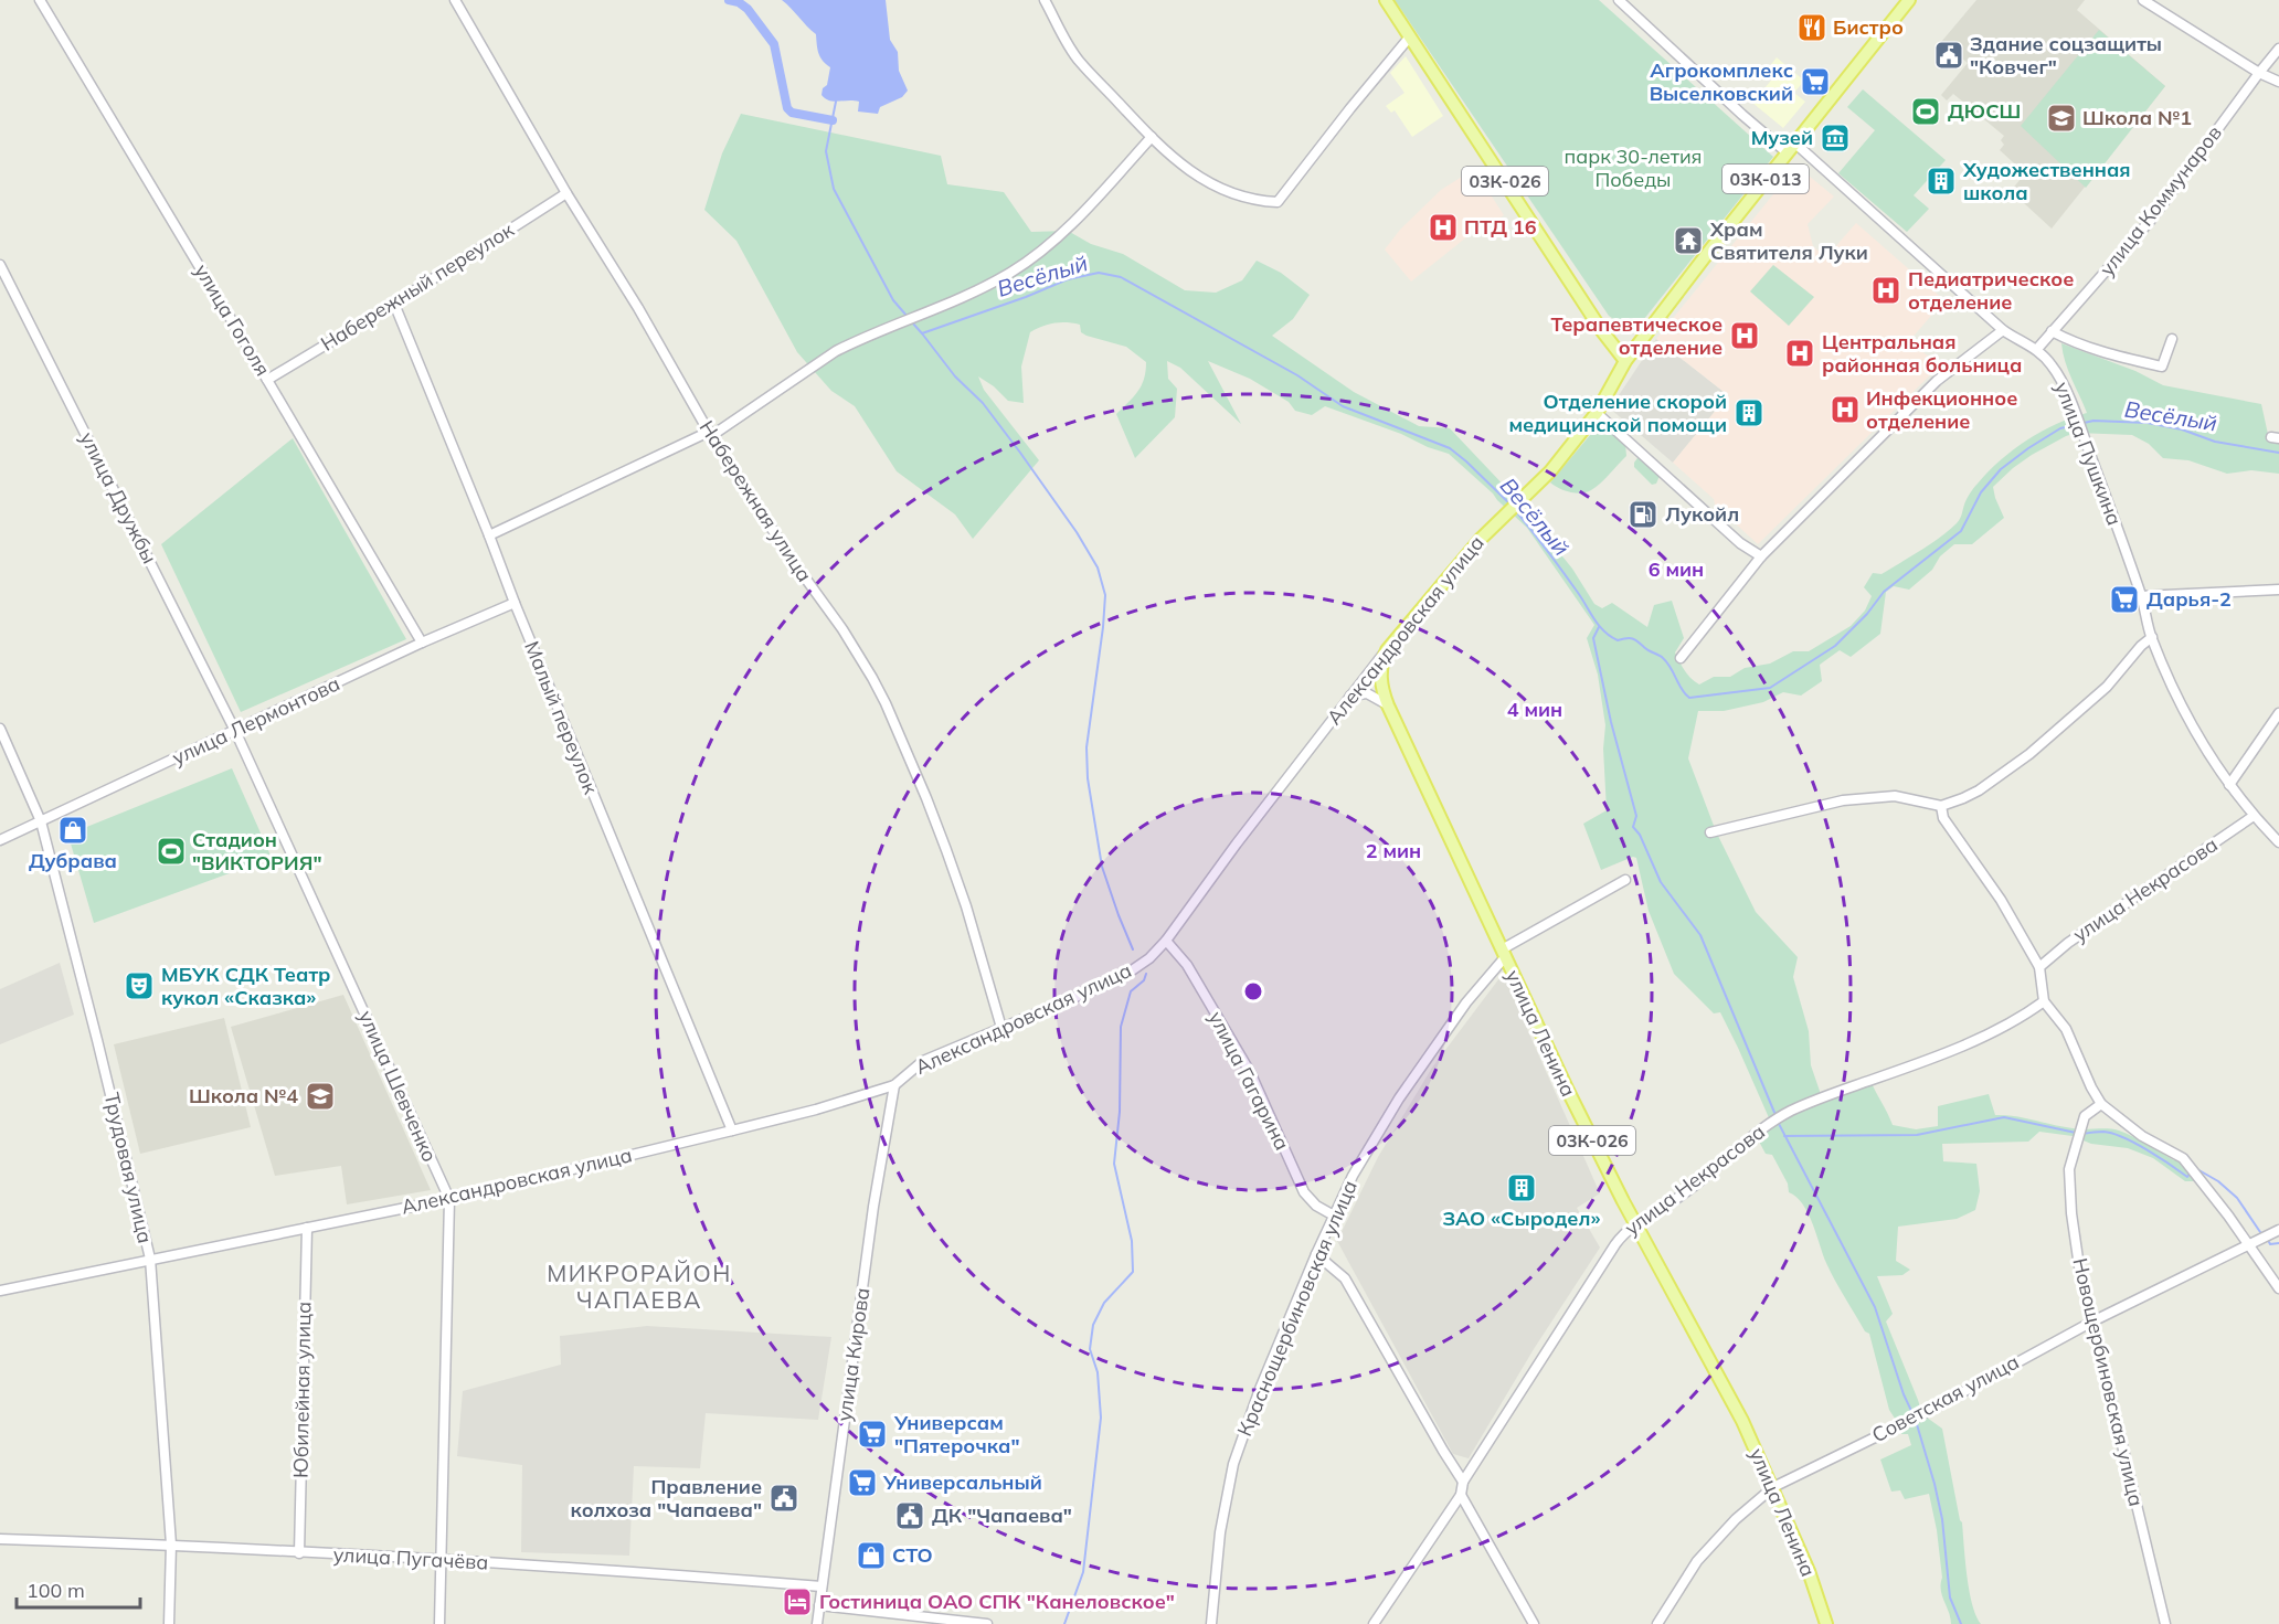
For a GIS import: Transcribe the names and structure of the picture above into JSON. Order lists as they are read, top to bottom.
{
  "streets": {
    "main road": [
      "03К-013",
      "03К-026",
      "Александровская улица",
      "улица Ленина"
    ],
    "street": [
      "улица Коммунаров",
      "Набережный переулок",
      "улица Гоголя",
      "улица Пушкина",
      "улица Дружбы",
      "Набережная улица",
      "Малый переулок",
      "улица Лермонтова",
      "улица Некрасова",
      "улица Гагарина",
      "улица Шевченко",
      "Трудовая улица",
      "Краснощербиновская улица",
      "улица Кирова",
      "Новощербиновская улица",
      "Юбилейная улица",
      "Советская улица",
      "улица Пугачёва"
    ]
  },
  "crossings": [
    ["03К-013", "03К-026"],
    ["03К-013", "улица Пушкина"],
    ["03К-013", "Александровская улица"],
    ["03К-026", "Александровская улица"],
    ["улица Коммунаров", "улица Пушкина"],
    ["Набережный переулок", "улица Гоголя"],
    ["Набережный переулок", "Набережная улица"],
    ["Набережный переулок", "Малый переулок"],
    ["улица Гоголя", "улица Лермонтова"],
    ["улица Пушкина", "улица Некрасова"],
    ["улица Дружбы", "улица Лермонтова"],
    ["улица Дружбы", "улица Шевченко"],
    ["Набережная улица", "Александровская улица"],
    ["Александровская улица", "Малый переулок"],
    ["Александровская улица", "улица Ленина"],
    ["Александровская улица", "улица Гагарина"],
    ["Александровская улица", "улица Шевченко"],
    ["Александровская улица", "Трудовая улица"],
    ["Александровская улица", "улица Кирова"],
    ["Александровская улица", "Юбилейная улица"],
    ["Малый переулок", "улица Лермонтова"],
    ["улица Лермонтова", "улица Шевченко"],
    ["улица Лермонтова", "Трудовая улица"],
    ["улица Некрасова", "улица Ленина"],
    ["улица Ленина", "Краснощербиновская улица"],
    ["улица Ленина", "Советская улица"],
    ["улица Гагарина", "Краснощербиновская улица"],
    ["улица Шевченко", "улица Пугачёва"],
    ["Трудовая улица", "улица Пугачёва"],
    ["улица Кирова", "улица Пугачёва"],
    ["Новощербиновская улица", "Советская улица"],
    ["Юбилейная улица", "улица Пугачёва"]
  ],
  "districts": ["МИКРОРАЙОН ЧАПАЕВА"],
  "water": ["Весёлый"],
  "parks": ["парк 30-летия Победы"],
  "places": {
    "restaurant": ["Бистро"],
    "public building": ["Здание соцзащиты \"Ковчег\"", "Правление колхоза \"Чапаева\"", "ДК \"Чапаева\""],
    "supermarket": [
      "Агрокомплекс Выселковский",
      "Дарья-2",
      "Универсам \"Пятерочка\"",
      "Универсальный"
    ],
    "sports": ["ДЮСШ", "Стадион \"ВИКТОРИЯ\""],
    "school or university": ["Школа №1", "Школа №4"],
    "museum": ["Музей"],
    "building": ["Художественная школа", "Отделение скорой медицинской помощи", "ЗАО «Сыродел»"],
    "hospital": [
      "ПТД 16",
      "Педиатрическое отделение",
      "Терапевтическое отделение",
      "Центральная районная больница",
      "Инфекционное отделение"
    ],
    "temple": ["Храм Святителя Луки"],
    "fuel station": ["Лукойл"],
    "shop": ["Дубрава", "СТО"],
    "theatre": ["МБУК СДК Театр кукол «Сказка»"],
    "hotel": ["Гостиница ОАО СПК \"Канеловское\""]
  },
  "scale_bar": "100 m",
  "rings": ["6 мин", "4 мин", "2 мин"]
}
